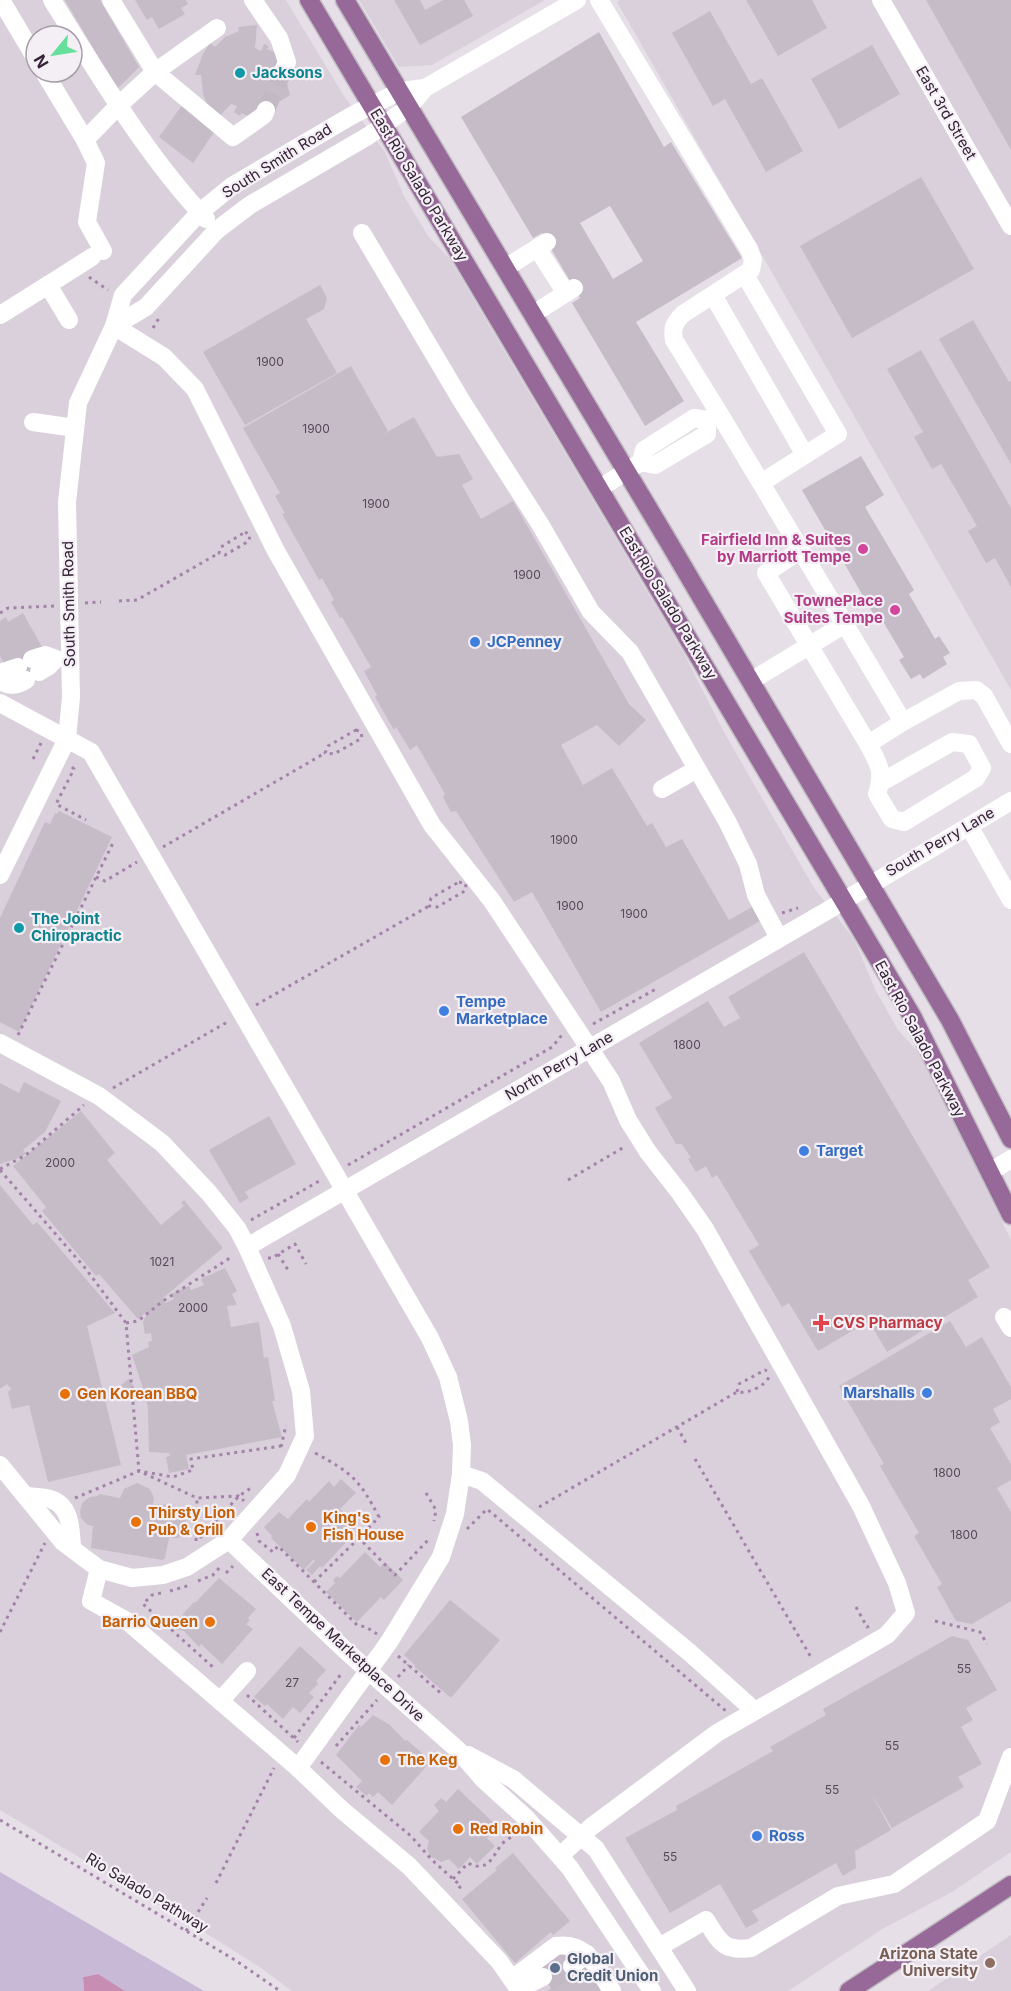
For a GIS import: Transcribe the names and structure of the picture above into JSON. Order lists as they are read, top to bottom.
{
  "streets": {
    "main road": ["East Rio Salado Parkway"],
    "street": [
      "East 3rd Street",
      "South Smith Road",
      "South Perry Lane",
      "North Perry Lane",
      "East Tempe Marketplace Drive"
    ],
    "path": ["Rio Salado Pathway"]
  },
  "crossings": [
    ["South Smith Road", "East Rio Salado Parkway"],
    ["East Rio Salado Parkway", "South Perry Lane"],
    ["East Rio Salado Parkway", "North Perry Lane"],
    ["South Perry Lane", "North Perry Lane"]
  ],
  "places": {
    "other": [
      "Jacksons",
      "Fairfield Inn & Suites by Marriott Tempe",
      "TownePlace Suites Tempe",
      "JCPenney",
      "The Joint Chiropractic",
      "Tempe Marketplace",
      "Target",
      "Marshalls",
      "Gen Korean BBQ",
      "Thirsty Lion Pub & Grill",
      "King's Fish House",
      "Barrio Queen",
      "The Keg",
      "Red Robin",
      "Ross",
      "Arizona State University",
      "Global Credit Union"
    ],
    "health": ["CVS Pharmacy"]
  },
  "house_numbers": [
    "1900",
    "1900",
    "1900",
    "1900",
    "1900",
    "1900",
    "1900",
    "1800",
    "2000",
    "1021",
    "2000",
    "1800",
    "1800",
    "55",
    "27",
    "55",
    "55",
    "55"
  ],
  "north": "bottom left"
}
